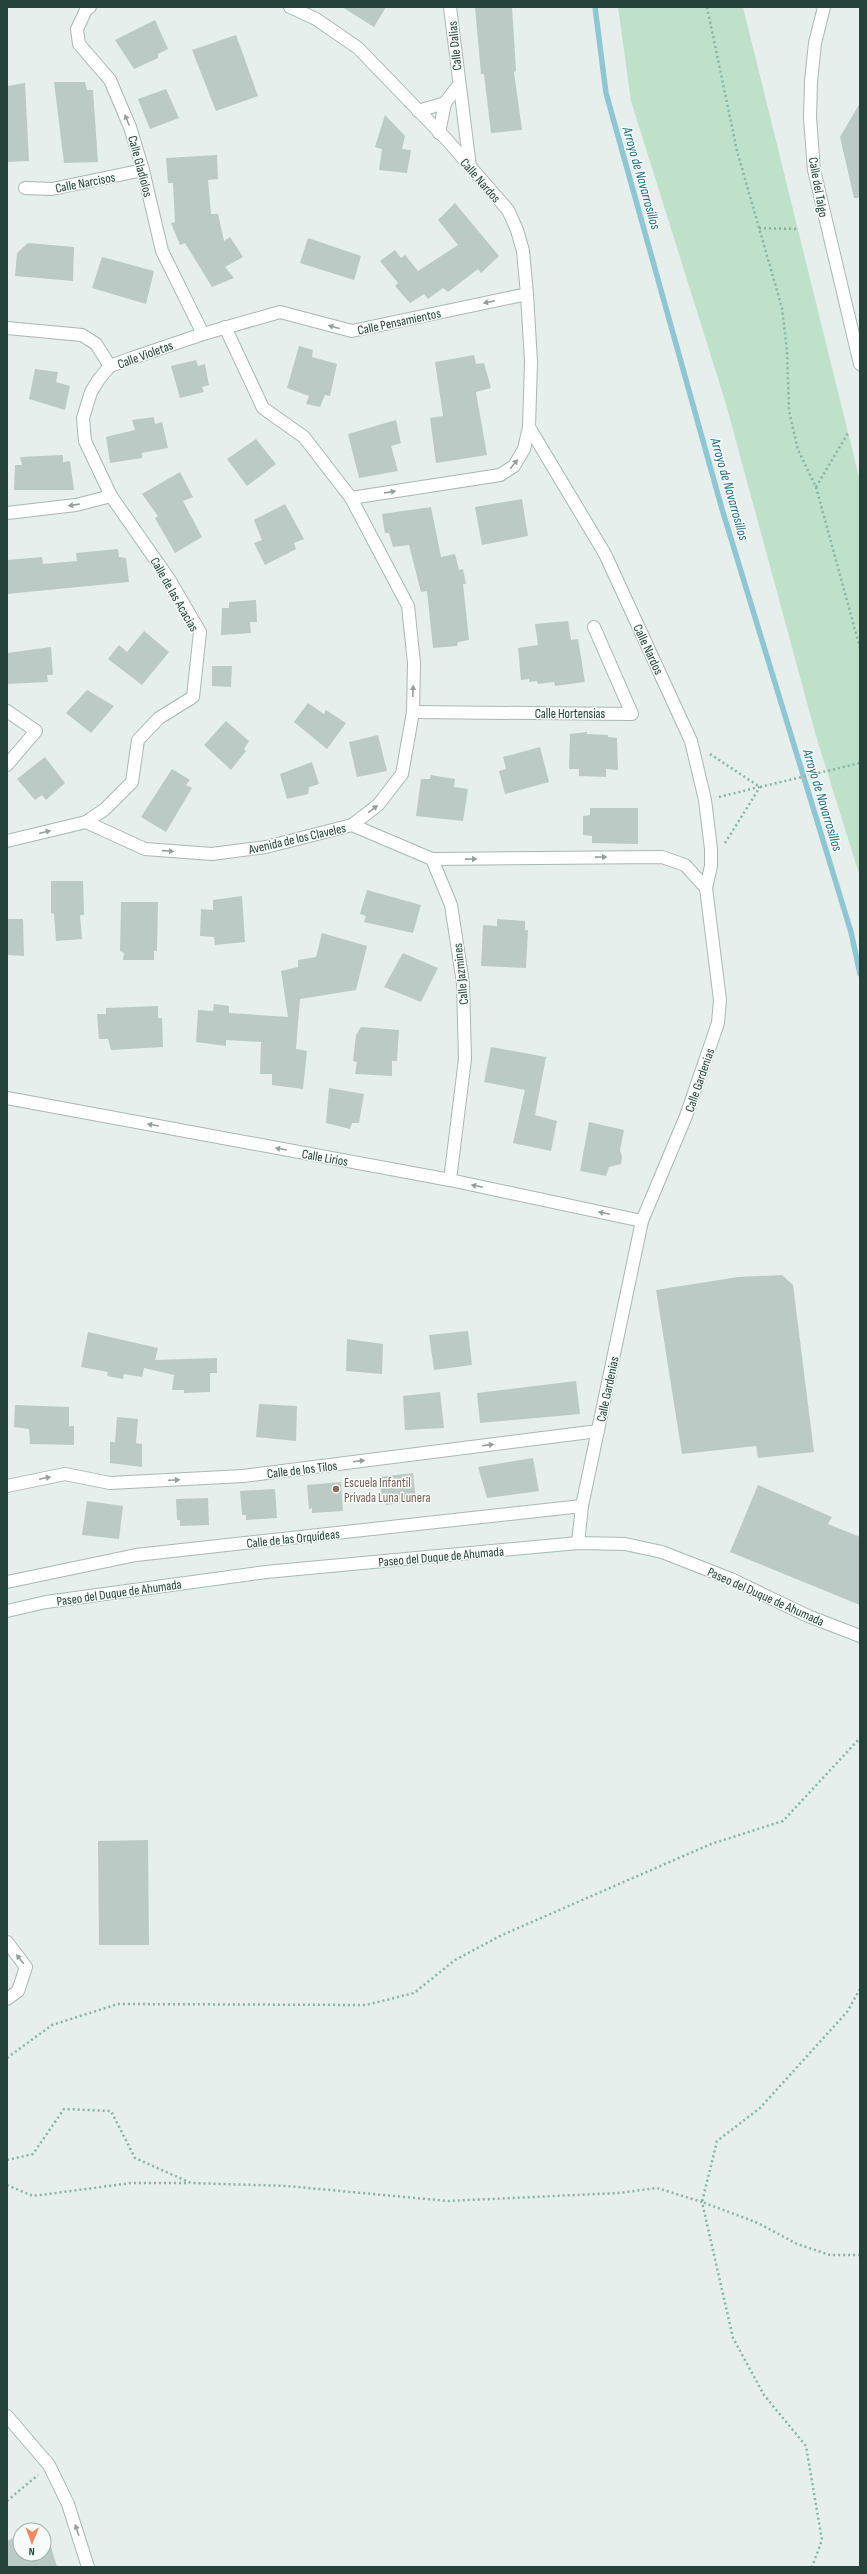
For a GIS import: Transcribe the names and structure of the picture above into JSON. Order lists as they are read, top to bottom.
{
  "streets": {
    "street": [
      "Calle Dalias",
      "Calle Gladiolos",
      "Calle Nardos",
      "Calle Narcisos",
      "Calle del Talgo",
      "Calle Pensamientos",
      "Calle Violetas",
      "Calle de las Acacias",
      "Calle Hortensias",
      "Avenida de los Claveles",
      "Calle Jazmines",
      "Calle Gardenias",
      "Calle Lirios",
      "Calle de los Tilos",
      "Calle de las Orquídeas",
      "Paseo del Duque de Ahumada"
    ]
  },
  "crossings": [
    ["Calle Dalias", "Calle Nardos"],
    ["Calle Gladiolos", "Calle Narcisos"],
    ["Calle Gladiolos", "Calle Pensamientos"],
    ["Calle Gladiolos", "Calle Violetas"],
    ["Calle Nardos", "Calle Pensamientos"],
    ["Calle Nardos", "Avenida de los Claveles"],
    ["Calle Nardos", "Calle Gardenias"],
    ["Calle Pensamientos", "Calle Violetas"],
    ["Calle Pensamientos", "Avenida de los Claveles"],
    ["Calle Violetas", "Calle de las Acacias"],
    ["Calle de las Acacias", "Avenida de los Claveles"],
    ["Calle Hortensias", "Avenida de los Claveles"],
    ["Calle Jazmines", "Calle Lirios"],
    ["Calle Gardenias", "Calle Lirios"],
    ["Calle Gardenias", "Calle de los Tilos"],
    ["Calle Gardenias", "Calle de las Orquídeas"],
    ["Calle Gardenias", "Paseo del Duque de Ahumada"]
  ],
  "one_way": [
    "Calle Gladiolos",
    "Calle Pensamientos",
    "Calle Lirios",
    "Calle de los Tilos"
  ],
  "water": ["Arroyo de Navarrosillos"],
  "places": ["Escuela Infantil Privada Luna Lunera"],
  "north": "bottom"
}
